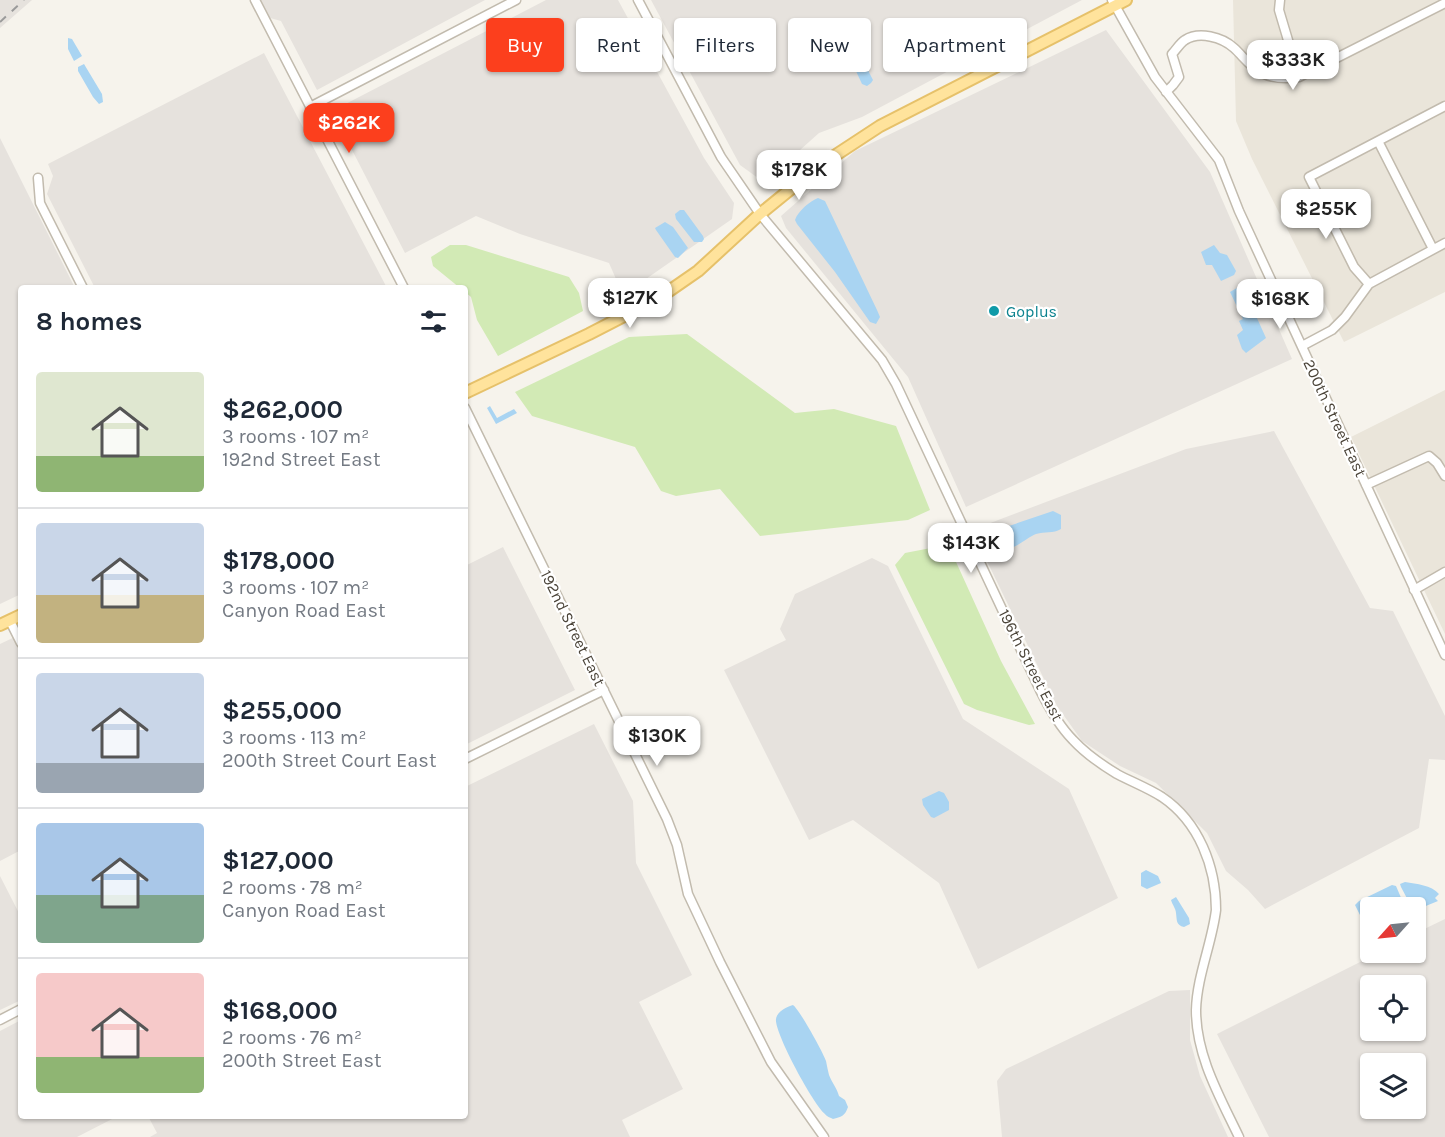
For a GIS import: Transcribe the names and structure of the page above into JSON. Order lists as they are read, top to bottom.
{
  "streets": {
    "street": ["200th Street East", "192nd Street East", "196th Street East"]
  },
  "places": ["Goplus"],
  "north": "bottom left",
  "page": {
    "chip": [
      "Buy",
      "Rent",
      "Filters",
      "New",
      "Apartment"
    ],
    "price": [
      "$333K",
      "$262K",
      "$178K",
      "$255K",
      "$127K",
      "$168K",
      "$143K",
      "$130K"
    ],
    "heading": "8 homes",
    "list": [
      {
        "name": "$262,000",
        "note": "3 rooms · 107 m² · 192nd Street East"
      },
      {
        "name": "$178,000",
        "note": "3 rooms · 107 m² · Canyon Road East"
      },
      {
        "name": "$255,000",
        "note": "3 rooms · 113 m² · 200th Street Court East"
      },
      {
        "name": "$127,000",
        "note": "2 rooms · 78 m² · Canyon Road East"
      },
      {
        "name": "$168,000",
        "note": "2 rooms · 76 m² · 200th Street East"
      }
    ]
  }
}
